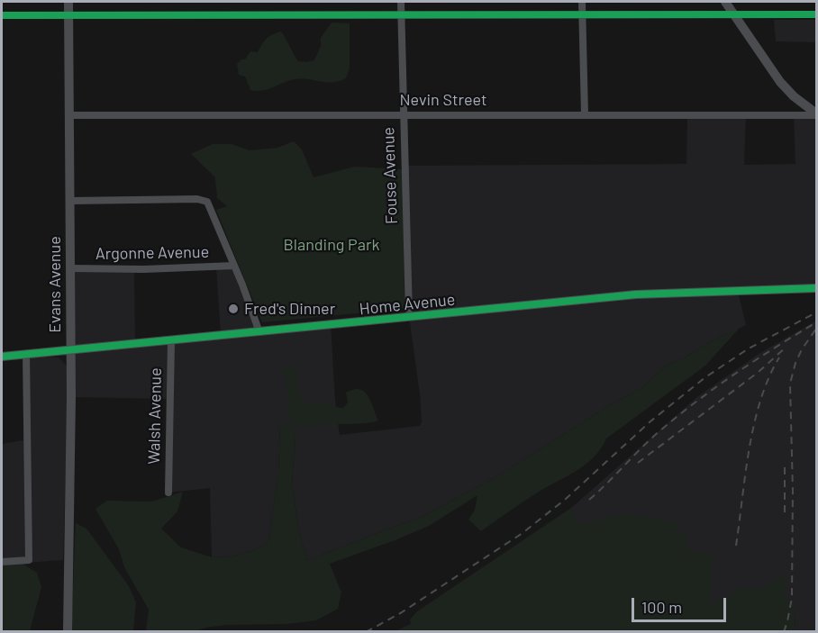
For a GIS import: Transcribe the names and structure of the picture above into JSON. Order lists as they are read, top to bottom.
{
  "streets": {
    "street": [
      "Nevin Street",
      "Fouse Avenue",
      "Argonne Avenue",
      "Evans Avenue",
      "Home Avenue",
      "Walsh Avenue"
    ]
  },
  "crossings": [
    ["Nevin Street", "Fouse Avenue"],
    ["Nevin Street", "Evans Avenue"],
    ["Fouse Avenue", "Home Avenue"],
    ["Argonne Avenue", "Evans Avenue"],
    ["Evans Avenue", "Home Avenue"],
    ["Home Avenue", "Walsh Avenue"]
  ],
  "parks": ["Blanding Park"],
  "places": ["Fred's Dinner"],
  "scale_bar": "100 m"
}
